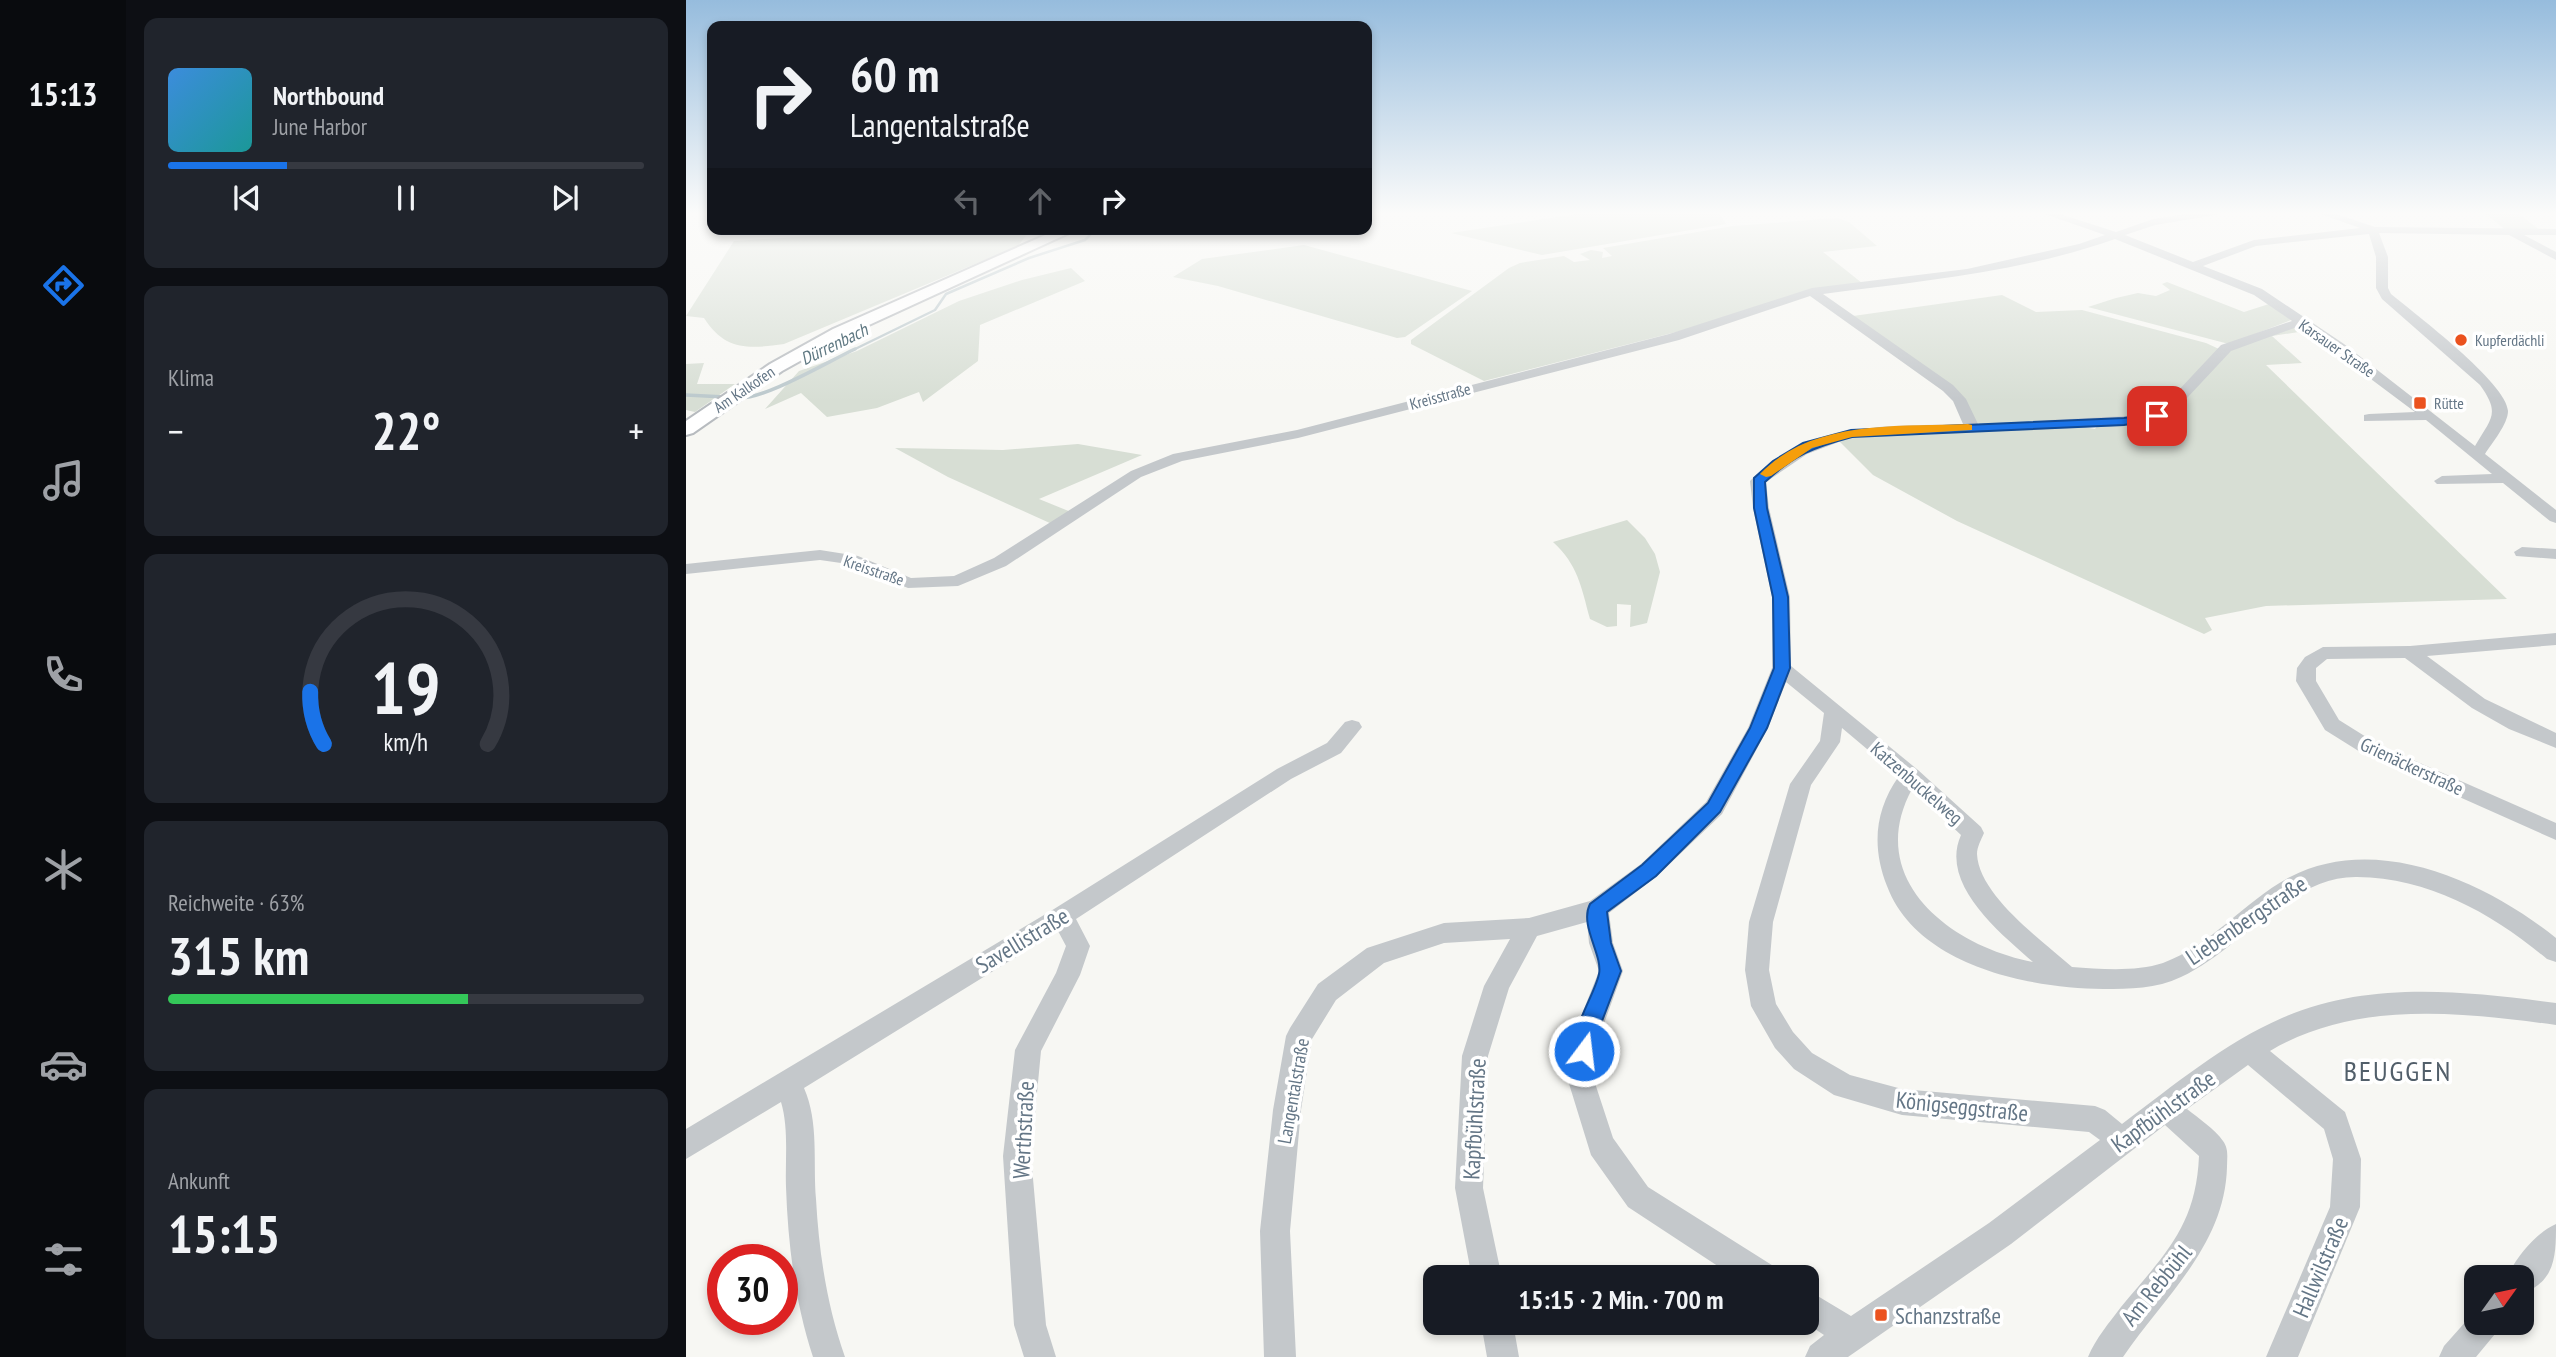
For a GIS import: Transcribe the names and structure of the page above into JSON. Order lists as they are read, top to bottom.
{
  "streets": {
    "main road": ["Am Kalkofen"],
    "street": [
      "Karsauer Straße",
      "Kreisstraße",
      "Grienäckerstraße",
      "Katzenbuckelweg",
      "Liebenbergstraße",
      "Savellistraße",
      "Langentalstraße",
      "Königseggstraße",
      "Kapfbühlstraße",
      "Werthstraße",
      "Hallwilstraße",
      "Am Rebbühl"
    ]
  },
  "crossings": [
    ["Karsauer Straße", "Langentalstraße"],
    ["Katzenbuckelweg", "Liebenbergstraße"],
    ["Katzenbuckelweg", "Langentalstraße"],
    ["Katzenbuckelweg", "Königseggstraße"],
    ["Savellistraße", "Werthstraße"],
    ["Langentalstraße", "Kapfbühlstraße"],
    ["Königseggstraße", "Kapfbühlstraße"],
    ["Kapfbühlstraße", "Hallwilstraße"],
    ["Kapfbühlstraße", "Am Rebbühl"]
  ],
  "districts": ["BEUGGEN"],
  "water": ["Dürrenbach"],
  "places": {
    "other": ["Kupferdächli"],
    "transit": ["Rütte", "Schanzstraße"]
  },
  "north": "top right",
  "page": {
    "tabs": "15:13",
    "turn": ["60 m", "Langentalstraße"],
    "song": ["Northbound", "June Harbor"],
    "tile": [
      "Klima",
      ["Reichweite · 63%", "315 km"],
      ["Ankunft", "15:15"]
    ],
    "heat": ["−", "22°", "+"],
    "limit": "30",
    "trip": "15:15 · 2 Min. · 700 m",
    "gauge": ["19", "km/h"]
  }
}
